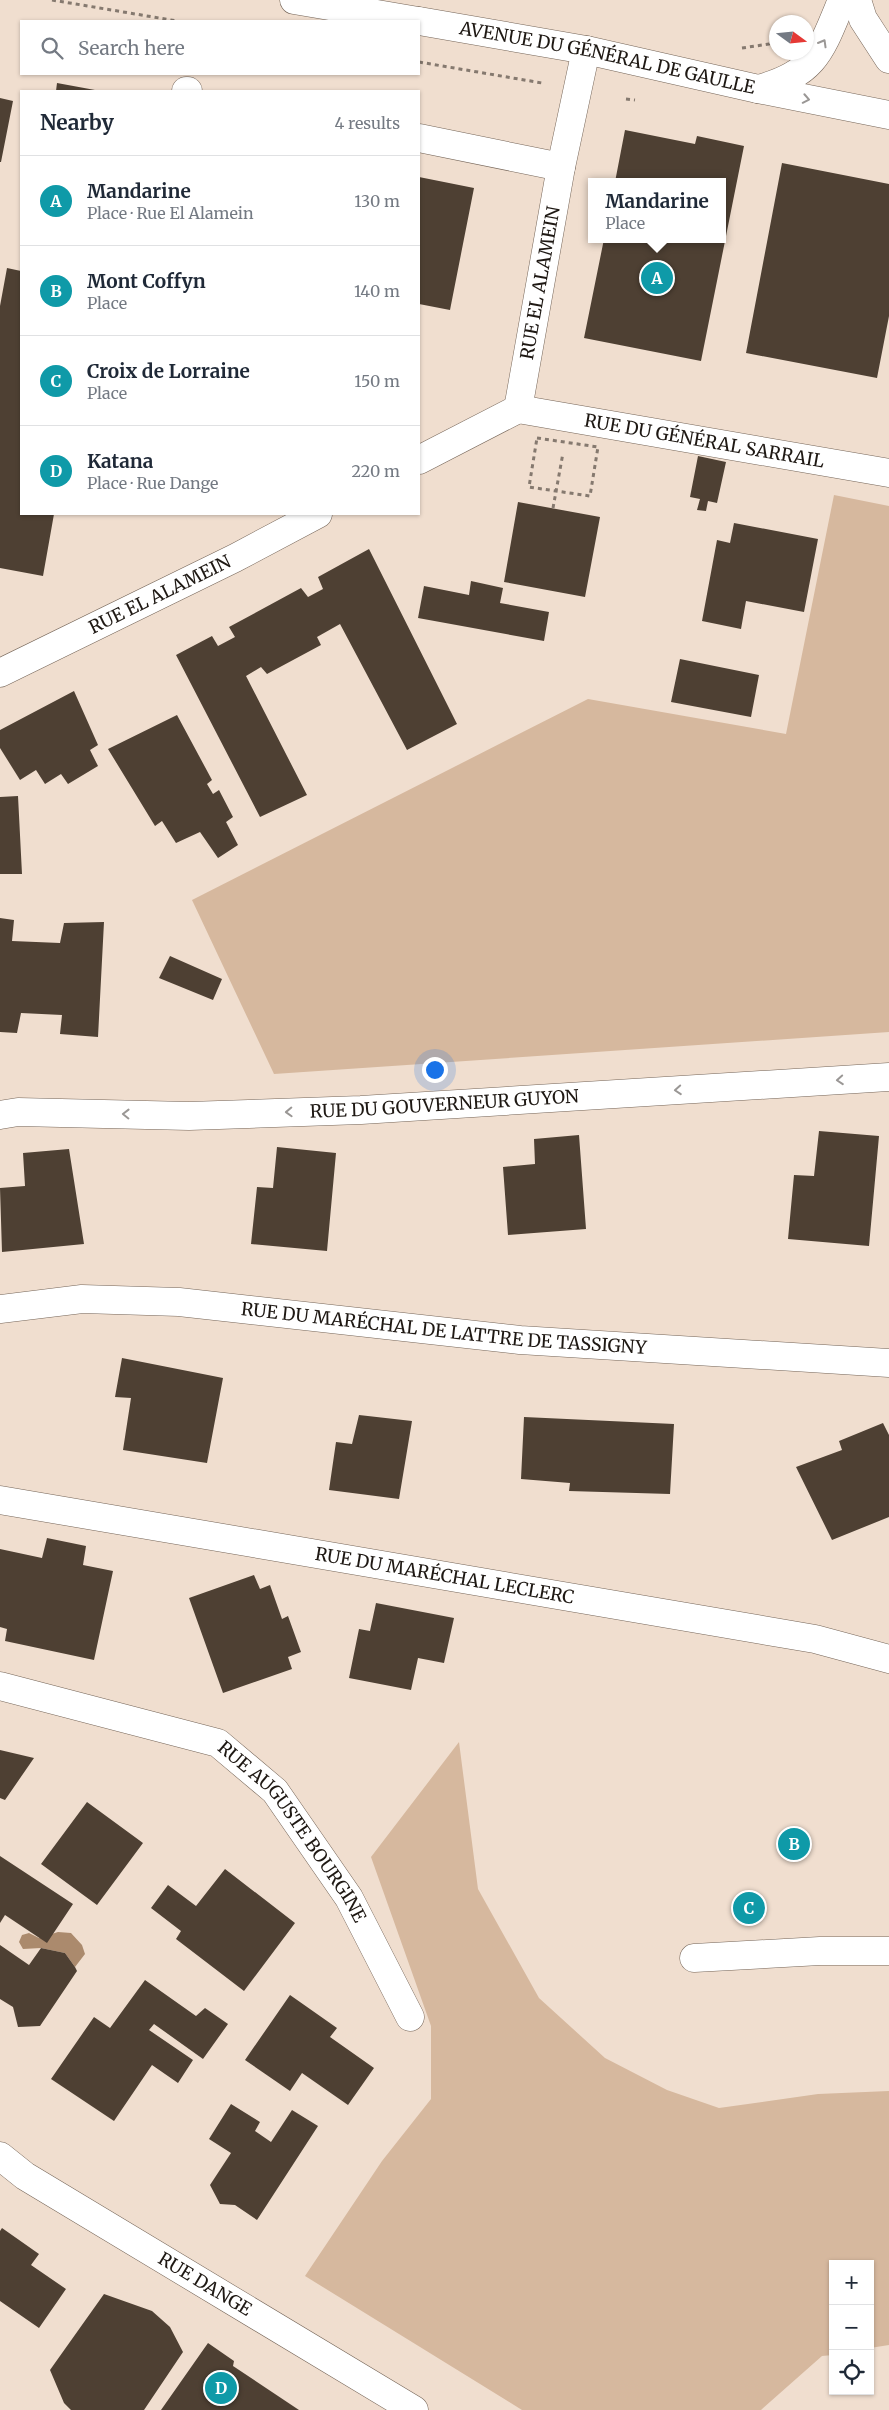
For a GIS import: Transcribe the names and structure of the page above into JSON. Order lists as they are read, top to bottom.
{
  "streets": {
    "street": [
      "AVENUE DU GÉNÉRAL DE GAULLE",
      "RUE EL ALAMEIN",
      "RUE DU GÉNÉRAL SARRAIL",
      "RUE DU GOUVERNEUR GUYON",
      "RUE DU MARÉCHAL DE LATTRE DE TASSIGNY",
      "RUE DU MARÉCHAL LECLERC",
      "RUE AUGUSTE BOURGINE",
      "RUE DANGE"
    ]
  },
  "crossings": [
    ["AVENUE DU GÉNÉRAL DE GAULLE", "RUE EL ALAMEIN"],
    ["RUE EL ALAMEIN", "RUE DU GÉNÉRAL SARRAIL"]
  ],
  "one_way": ["RUE DU GOUVERNEUR GUYON"],
  "north": "right",
  "page": {
    "search": "Search here",
    "heading": ["Nearby", "4 results"],
    "list": [
      {
        "mark": "A",
        "name": "Mandarine",
        "note": "Place · Rue El Alamein",
        "value": "130 m"
      },
      {
        "mark": "B",
        "name": "Mont Coffyn",
        "note": "Place",
        "value": "140 m"
      },
      {
        "mark": "C",
        "name": "Croix de Lorraine",
        "note": "Place",
        "value": "150 m"
      },
      {
        "mark": "D",
        "name": "Katana",
        "note": "Place · Rue Dange",
        "value": "220 m"
      }
    ],
    "popup": ["Mandarine", "Place"],
    "pins": [
      "A",
      "B",
      "C",
      "D"
    ],
    "map_buttons": ["+", "−"]
  }
}
